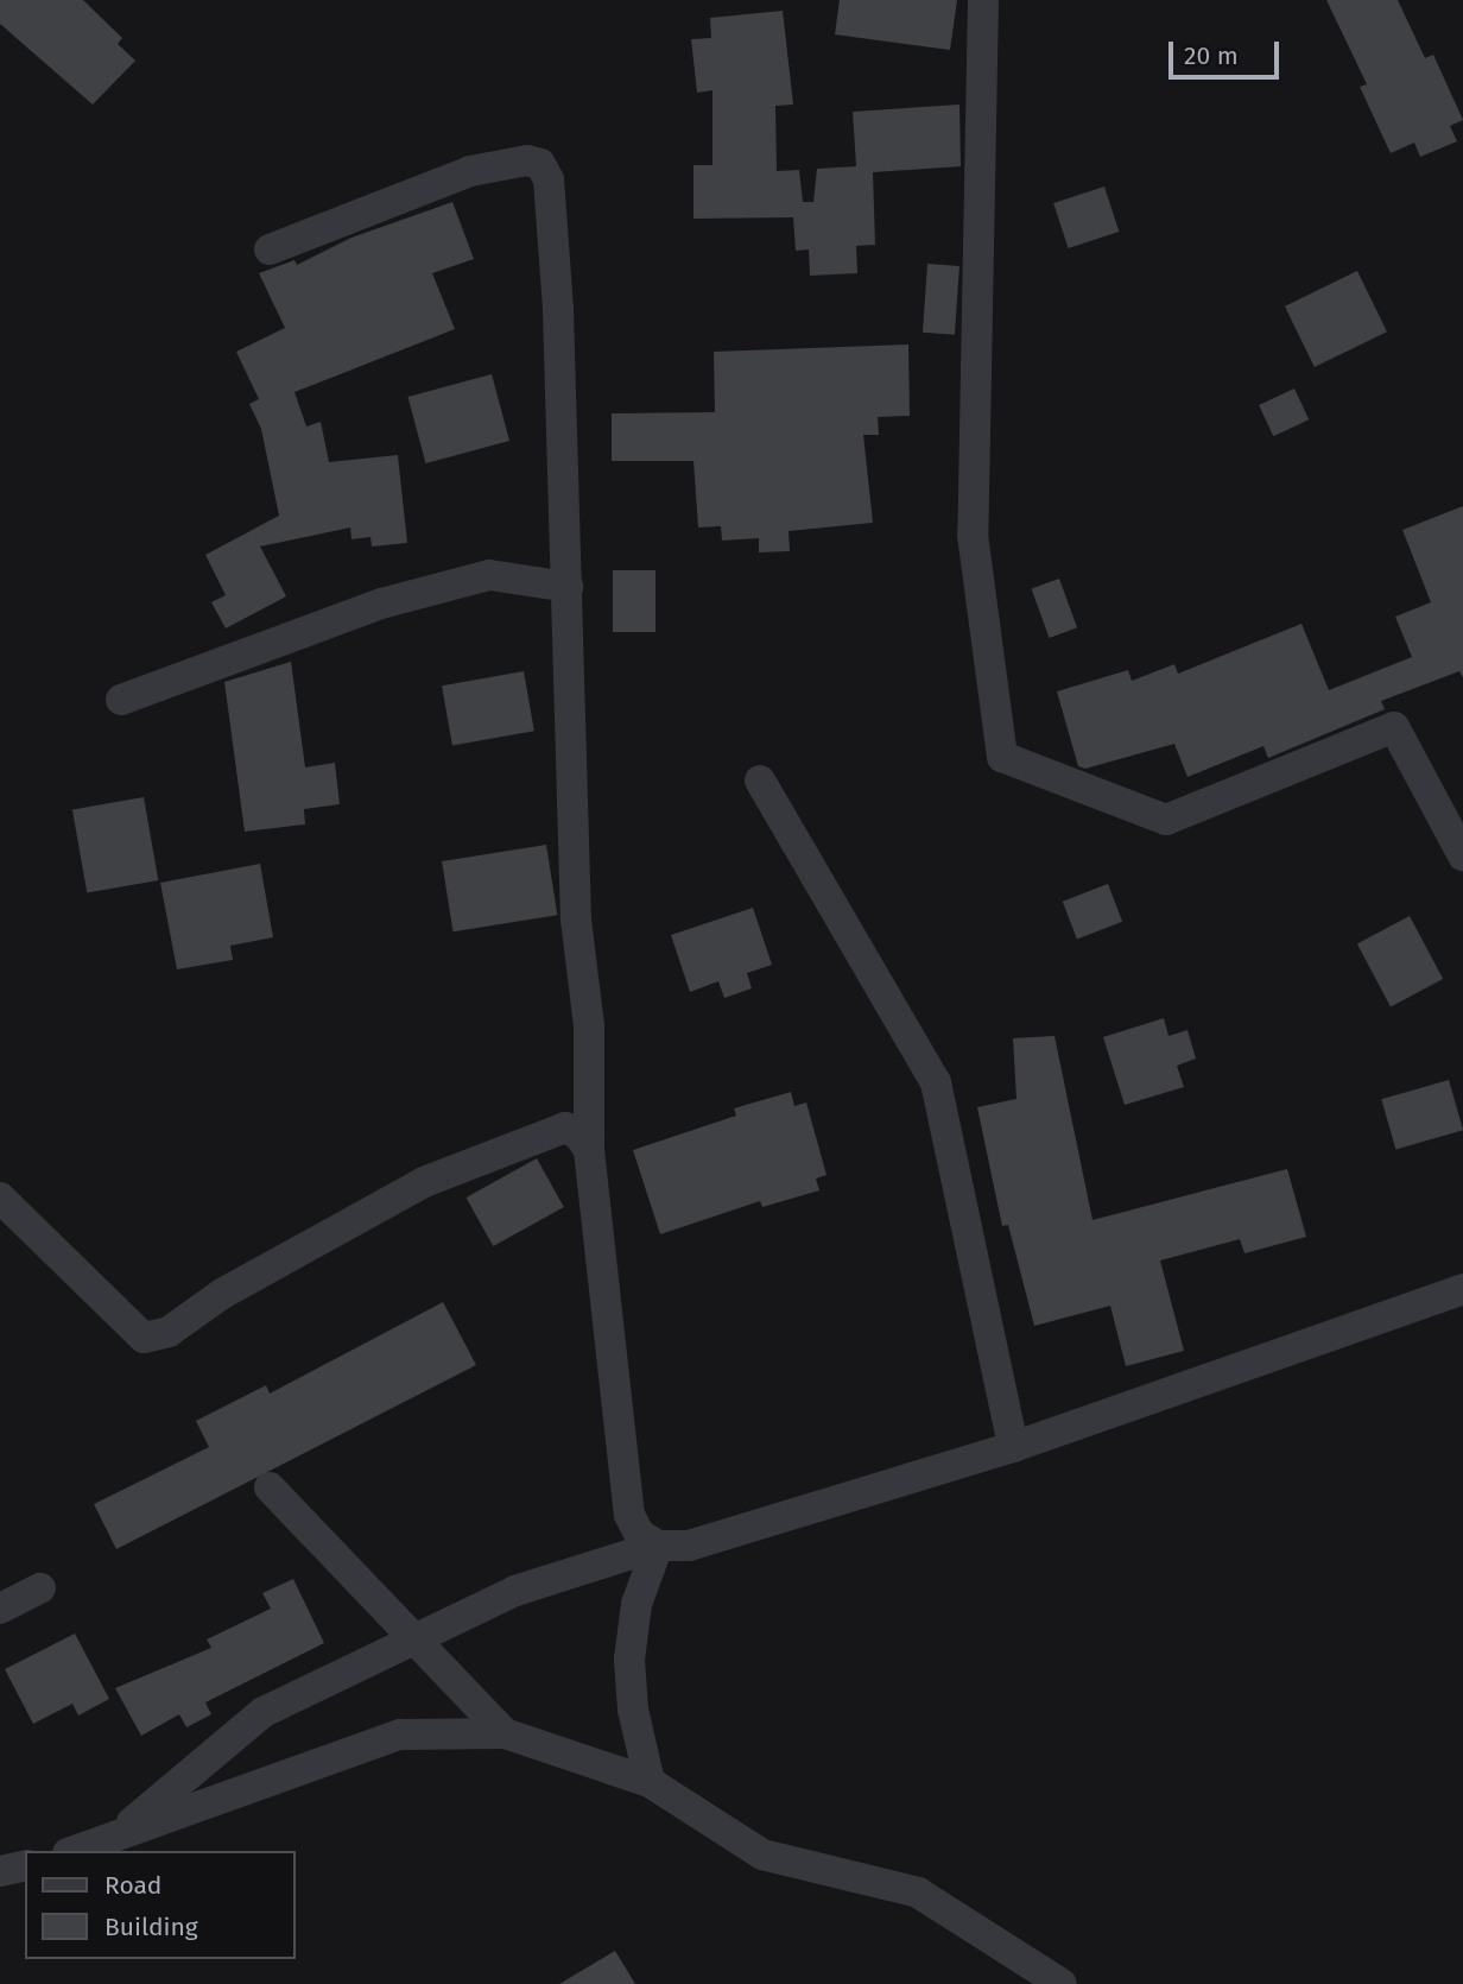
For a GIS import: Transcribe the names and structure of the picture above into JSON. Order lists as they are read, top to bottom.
{
  "legend": ["Road", "Building"],
  "scale_bar": "20 m"
}
